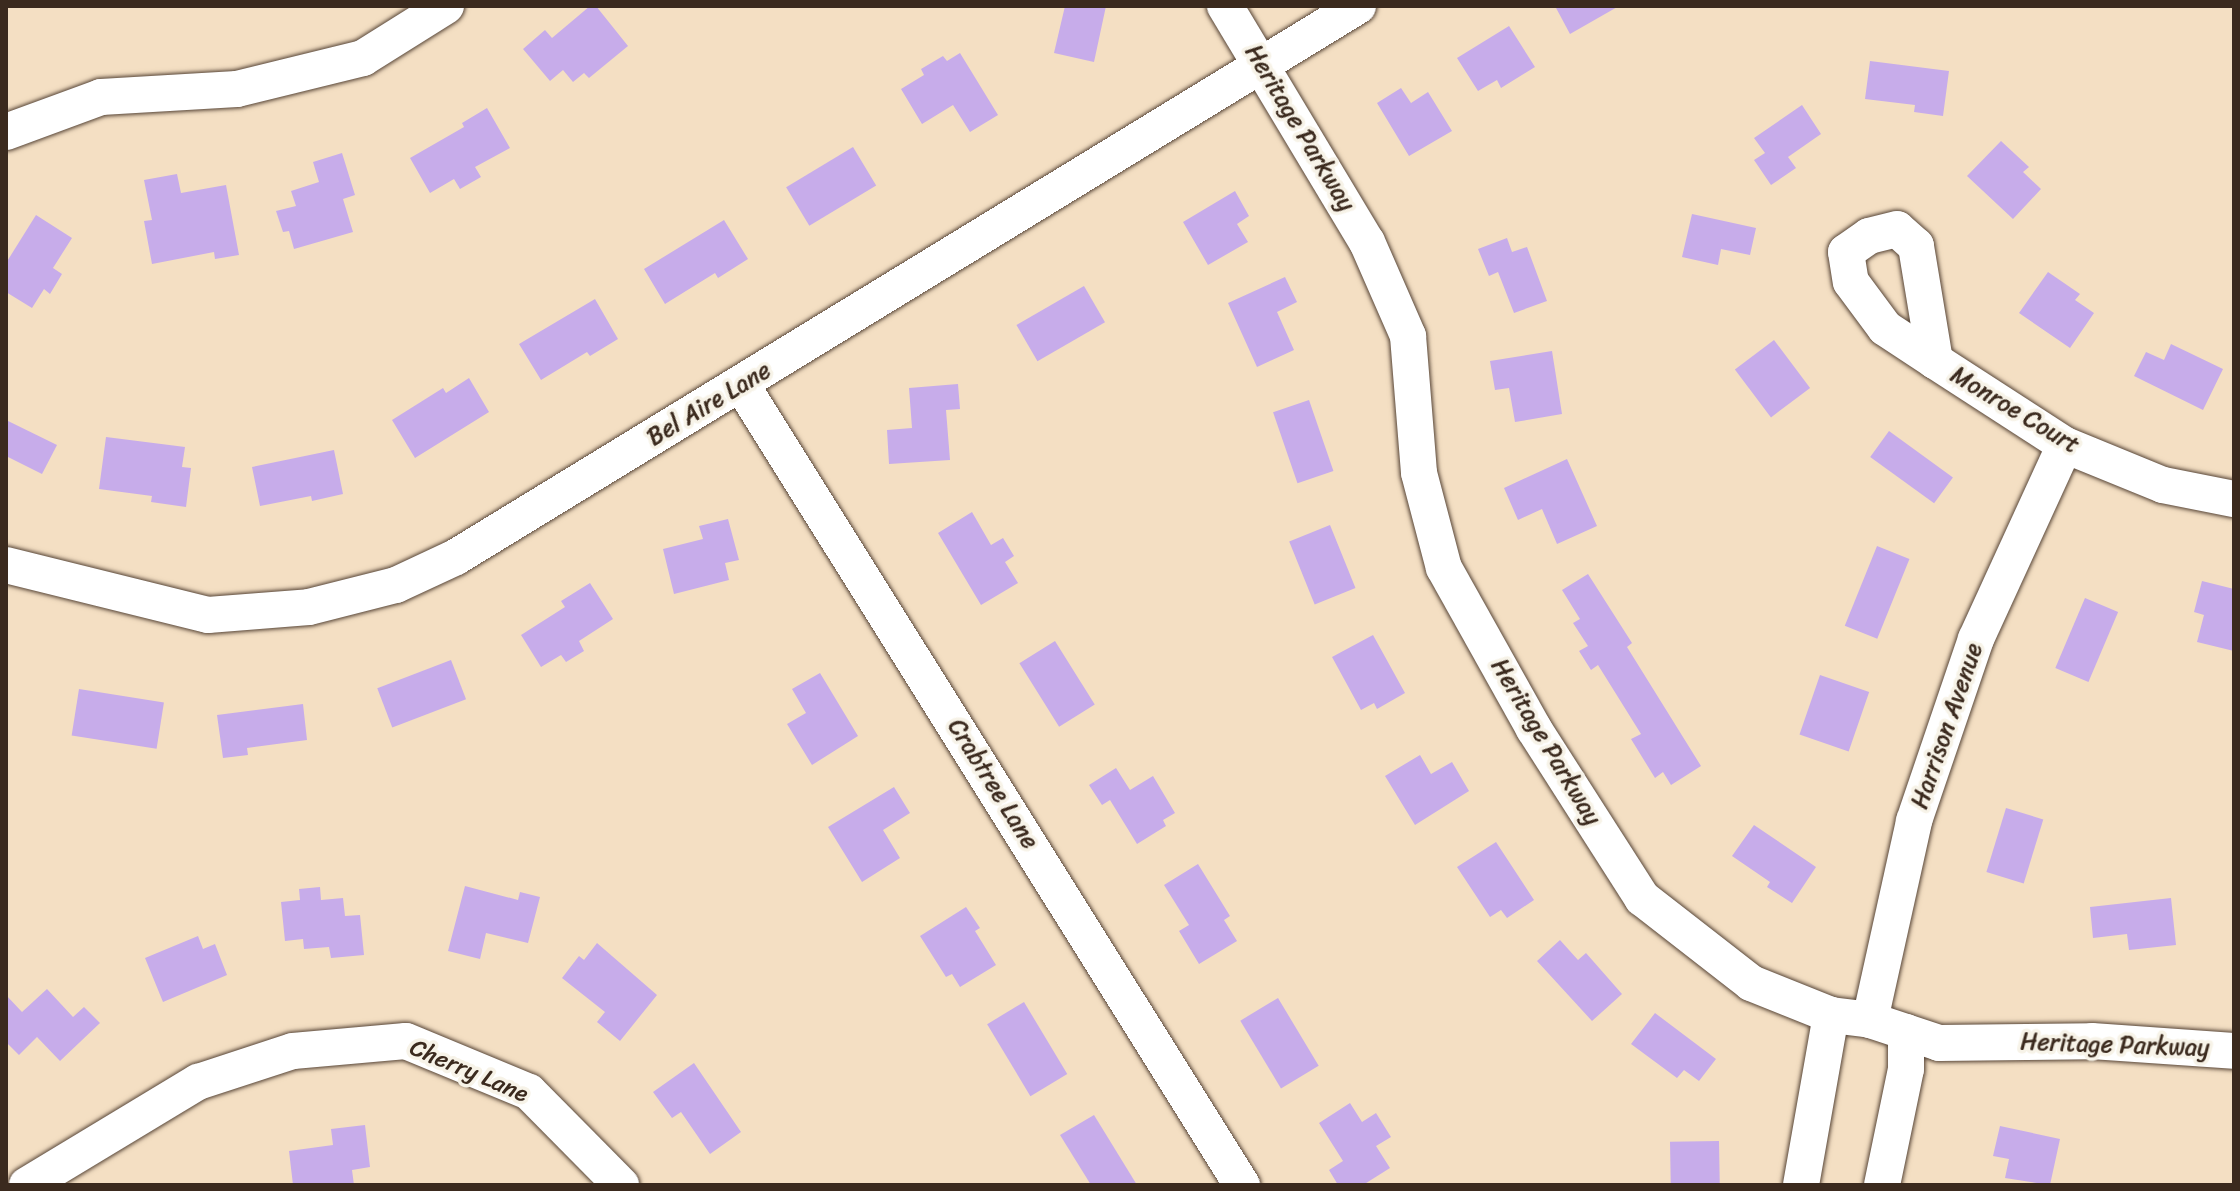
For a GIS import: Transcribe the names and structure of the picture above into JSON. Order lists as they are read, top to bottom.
{
  "streets": {
    "street": [
      "Heritage Parkway",
      "Bel Aire Lane",
      "Monroe Court",
      "Harrison Avenue",
      "Crabtree Lane",
      "Cherry Lane"
    ]
  },
  "crossings": [
    ["Heritage Parkway", "Bel Aire Lane"],
    ["Heritage Parkway", "Harrison Avenue"],
    ["Bel Aire Lane", "Crabtree Lane"],
    ["Monroe Court", "Harrison Avenue"]
  ]
}
